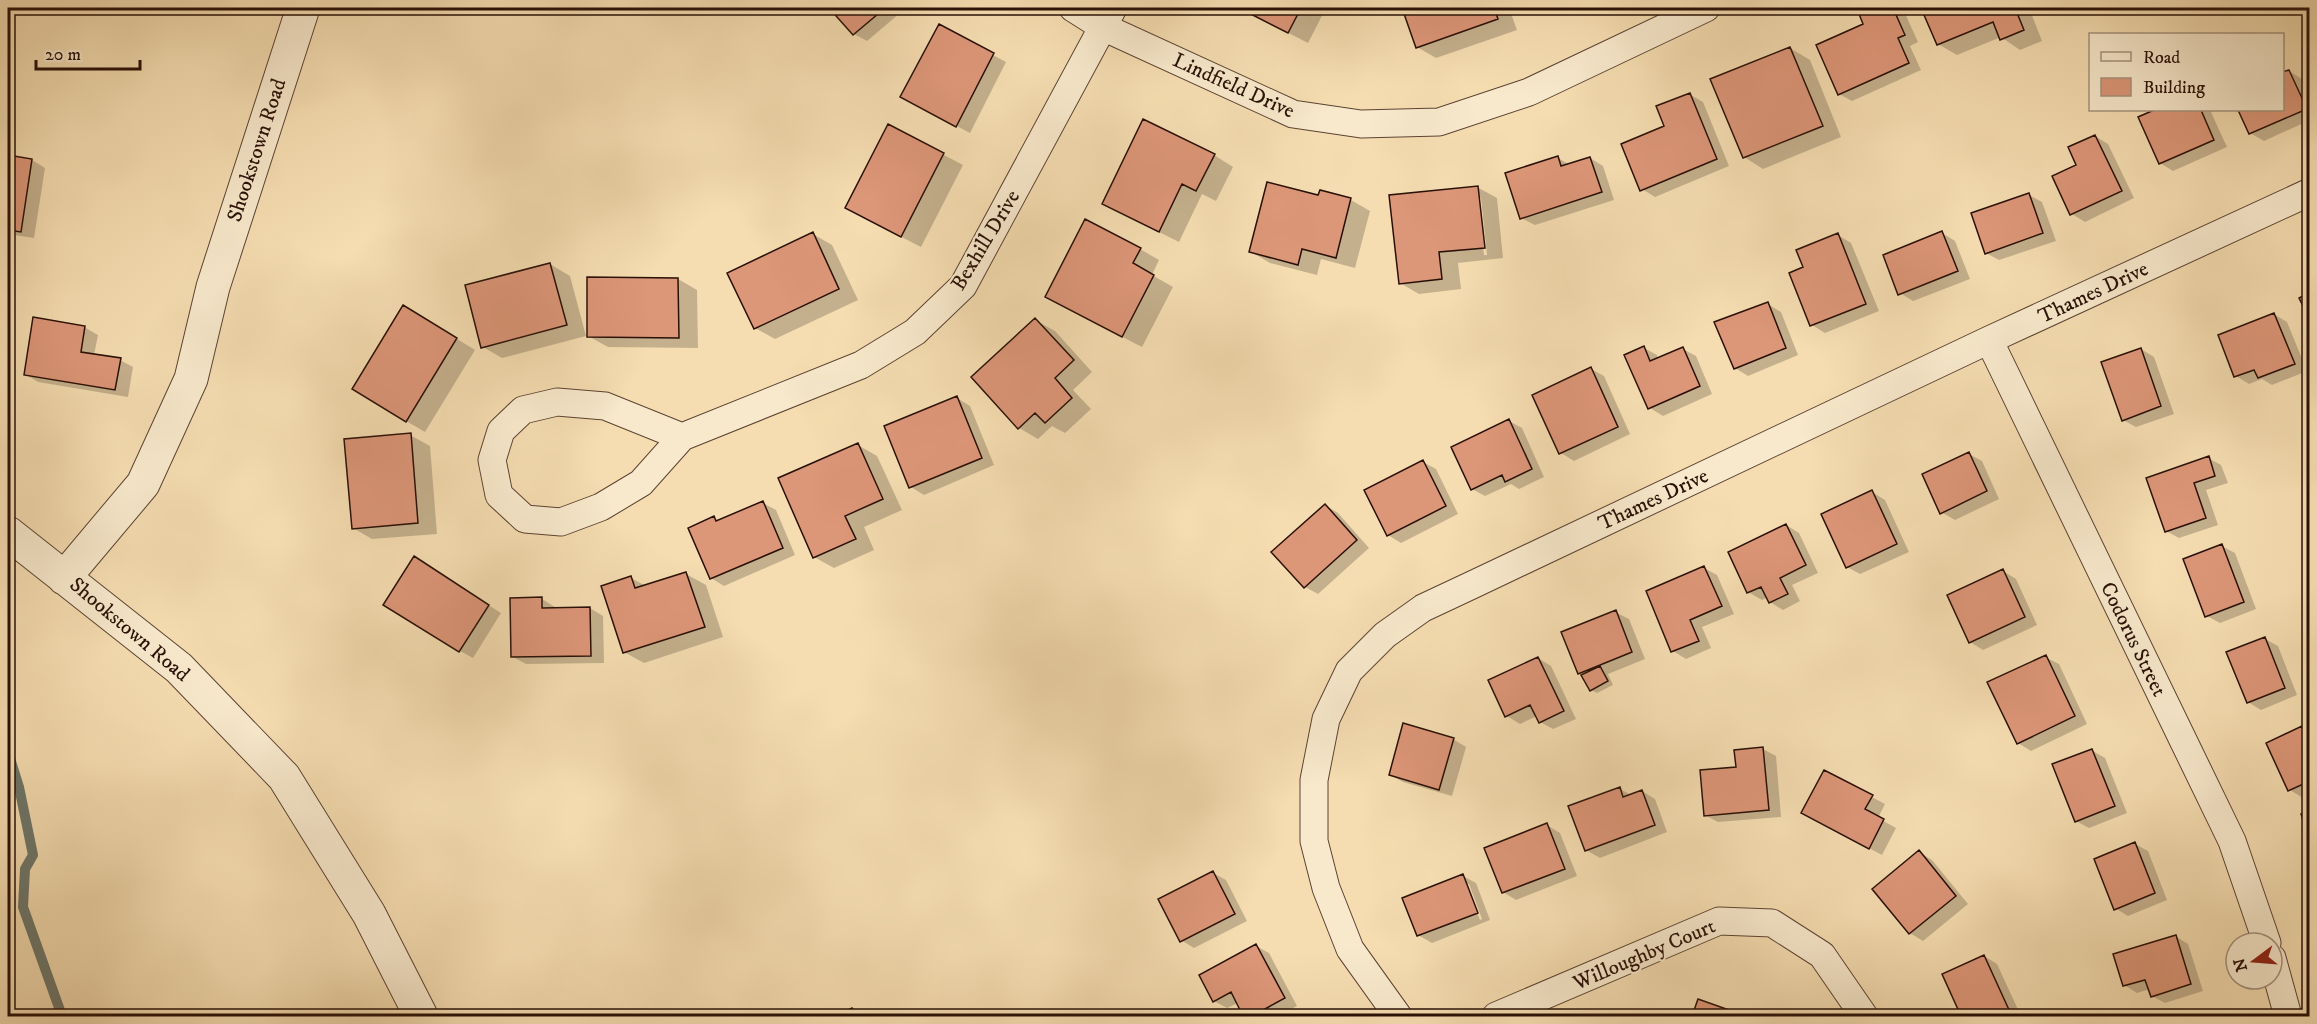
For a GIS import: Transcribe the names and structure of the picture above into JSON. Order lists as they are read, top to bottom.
{
  "streets": {
    "street": [
      "Lindfield Drive",
      "Shookstown Road",
      "Bexhill Drive",
      "Thames Drive",
      "Codorus Street",
      "Willoughby Court"
    ]
  },
  "crossings": [
    ["Lindfield Drive", "Bexhill Drive"],
    ["Thames Drive", "Codorus Street"]
  ],
  "legend": ["Road", "Building"],
  "scale_bar": "20 m",
  "north": "left"
}
